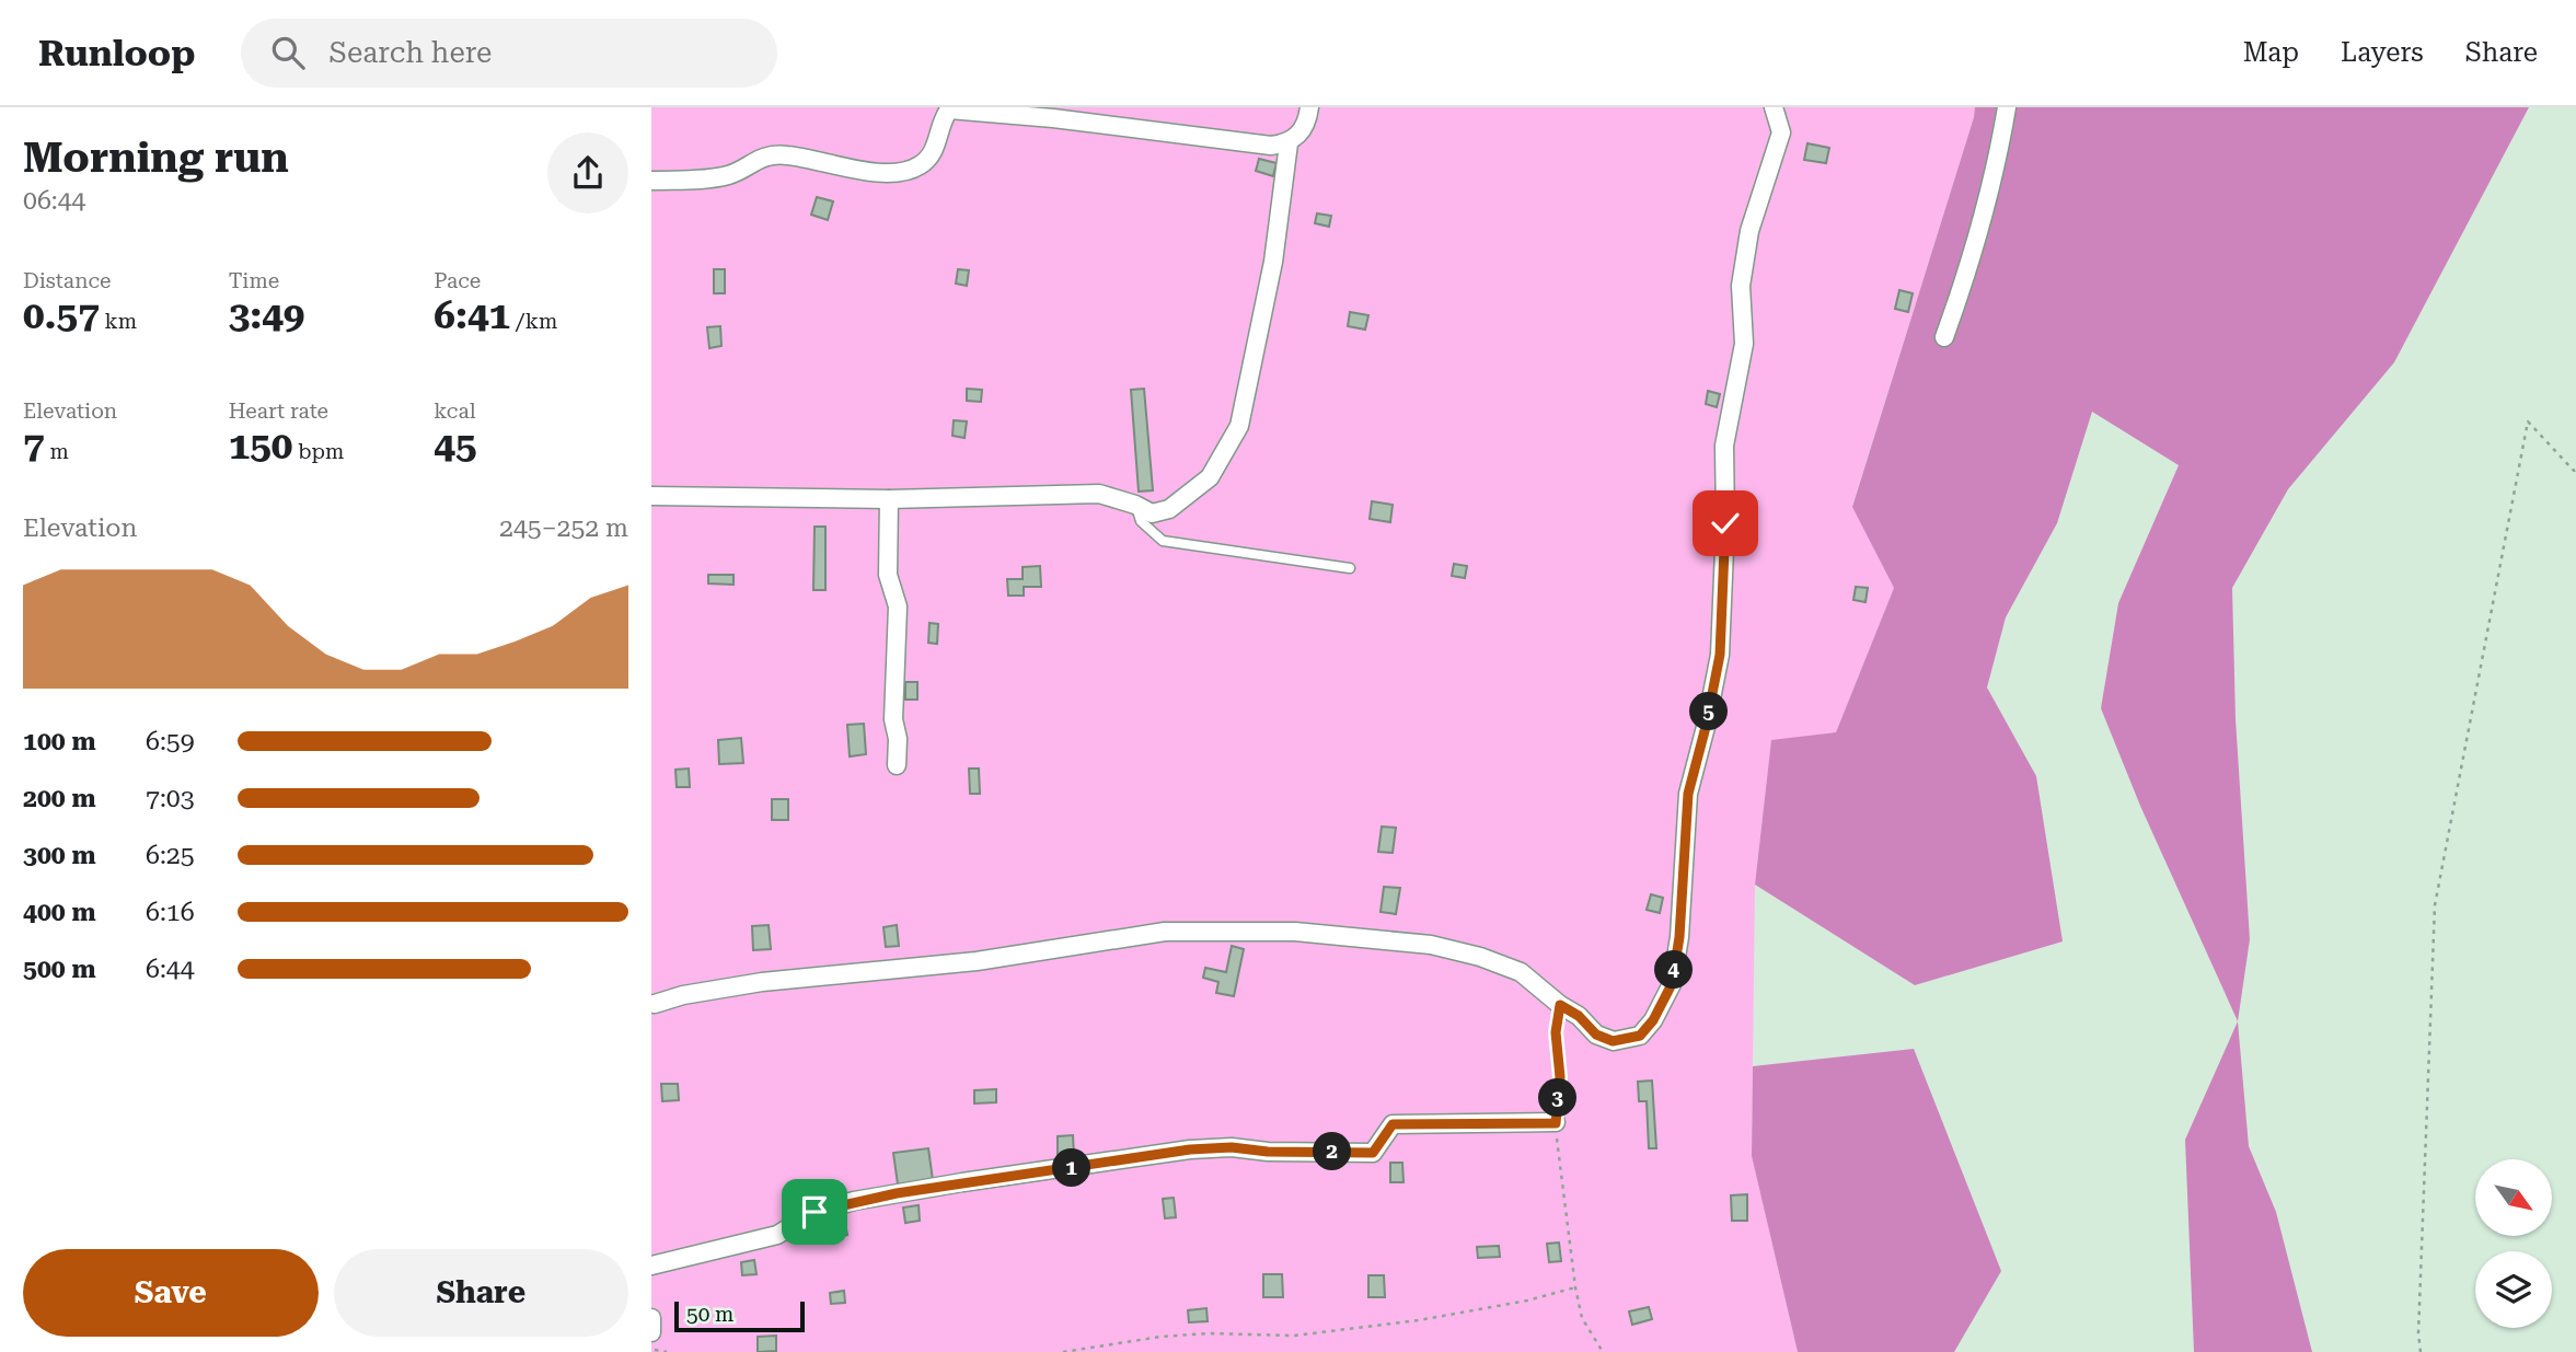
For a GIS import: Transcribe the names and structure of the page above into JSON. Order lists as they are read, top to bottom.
{
  "scale_bar": "50 m",
  "north": "bottom right",
  "page": {
    "header": "Runloop",
    "search": "Search here",
    "nav": ["Map", "Layers", "Share"],
    "heading": ["Morning run", "06:44"],
    "stats": [
      ["Distance", "0.57 km"],
      ["Time", "3:49"],
      ["Pace", "6:41 /km"],
      ["Elevation", "7 m"],
      ["Heart rate", "150 bpm"],
      ["kcal", "45"]
    ],
    "chart": ["Elevation", "245–252 m"],
    "pins": [
      "5",
      "4",
      "3",
      "2",
      "1"
    ],
    "list": [
      {
        "name": "100 m",
        "note": "6:59"
      },
      {
        "name": "200 m",
        "note": "7:03"
      },
      {
        "name": "300 m",
        "note": "6:25"
      },
      {
        "name": "400 m",
        "note": "6:16"
      },
      {
        "name": "500 m",
        "note": "6:44"
      }
    ],
    "buttons": ["Save", "Share"],
    "scale": "50 m"
  }
}
